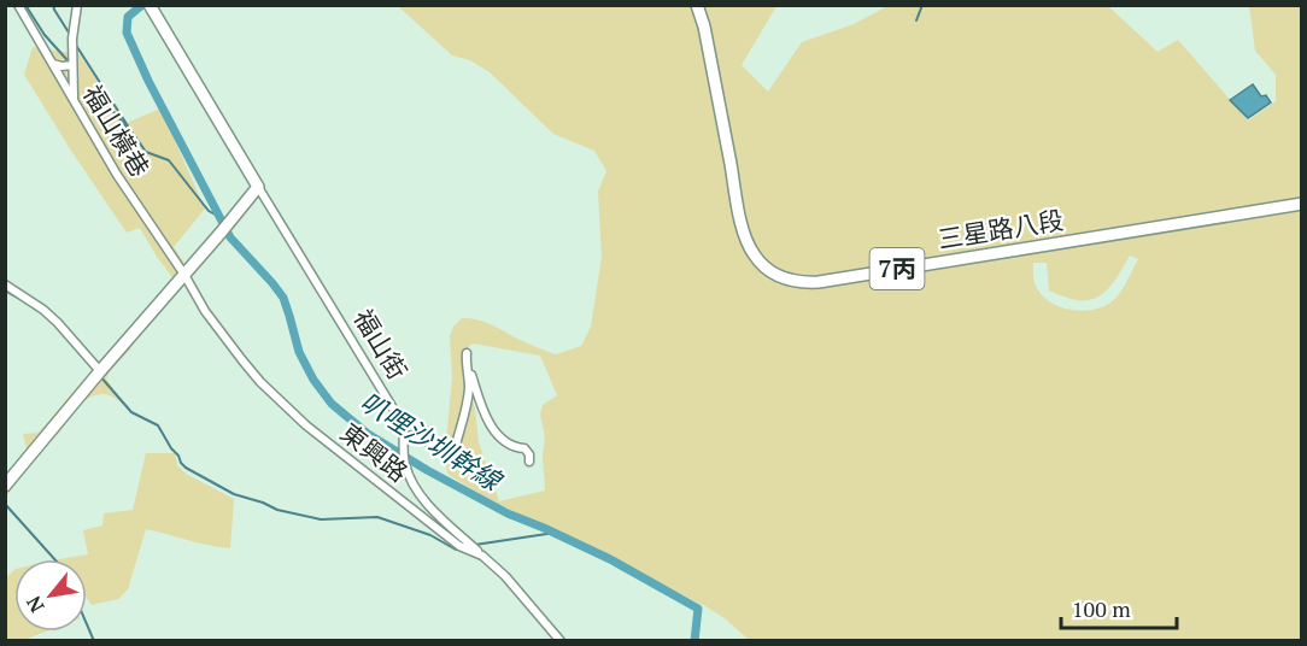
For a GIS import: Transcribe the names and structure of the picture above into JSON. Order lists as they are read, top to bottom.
{
  "streets": {
    "main road": ["三星路八段", "7丙", "福山街"],
    "street": ["福山橫巷", "東興路"]
  },
  "crossings": [
    ["福山橫巷", "東興路"]
  ],
  "water": ["叭哩沙圳幹線"],
  "scale_bar": "100 m",
  "north": "bottom left"
}
